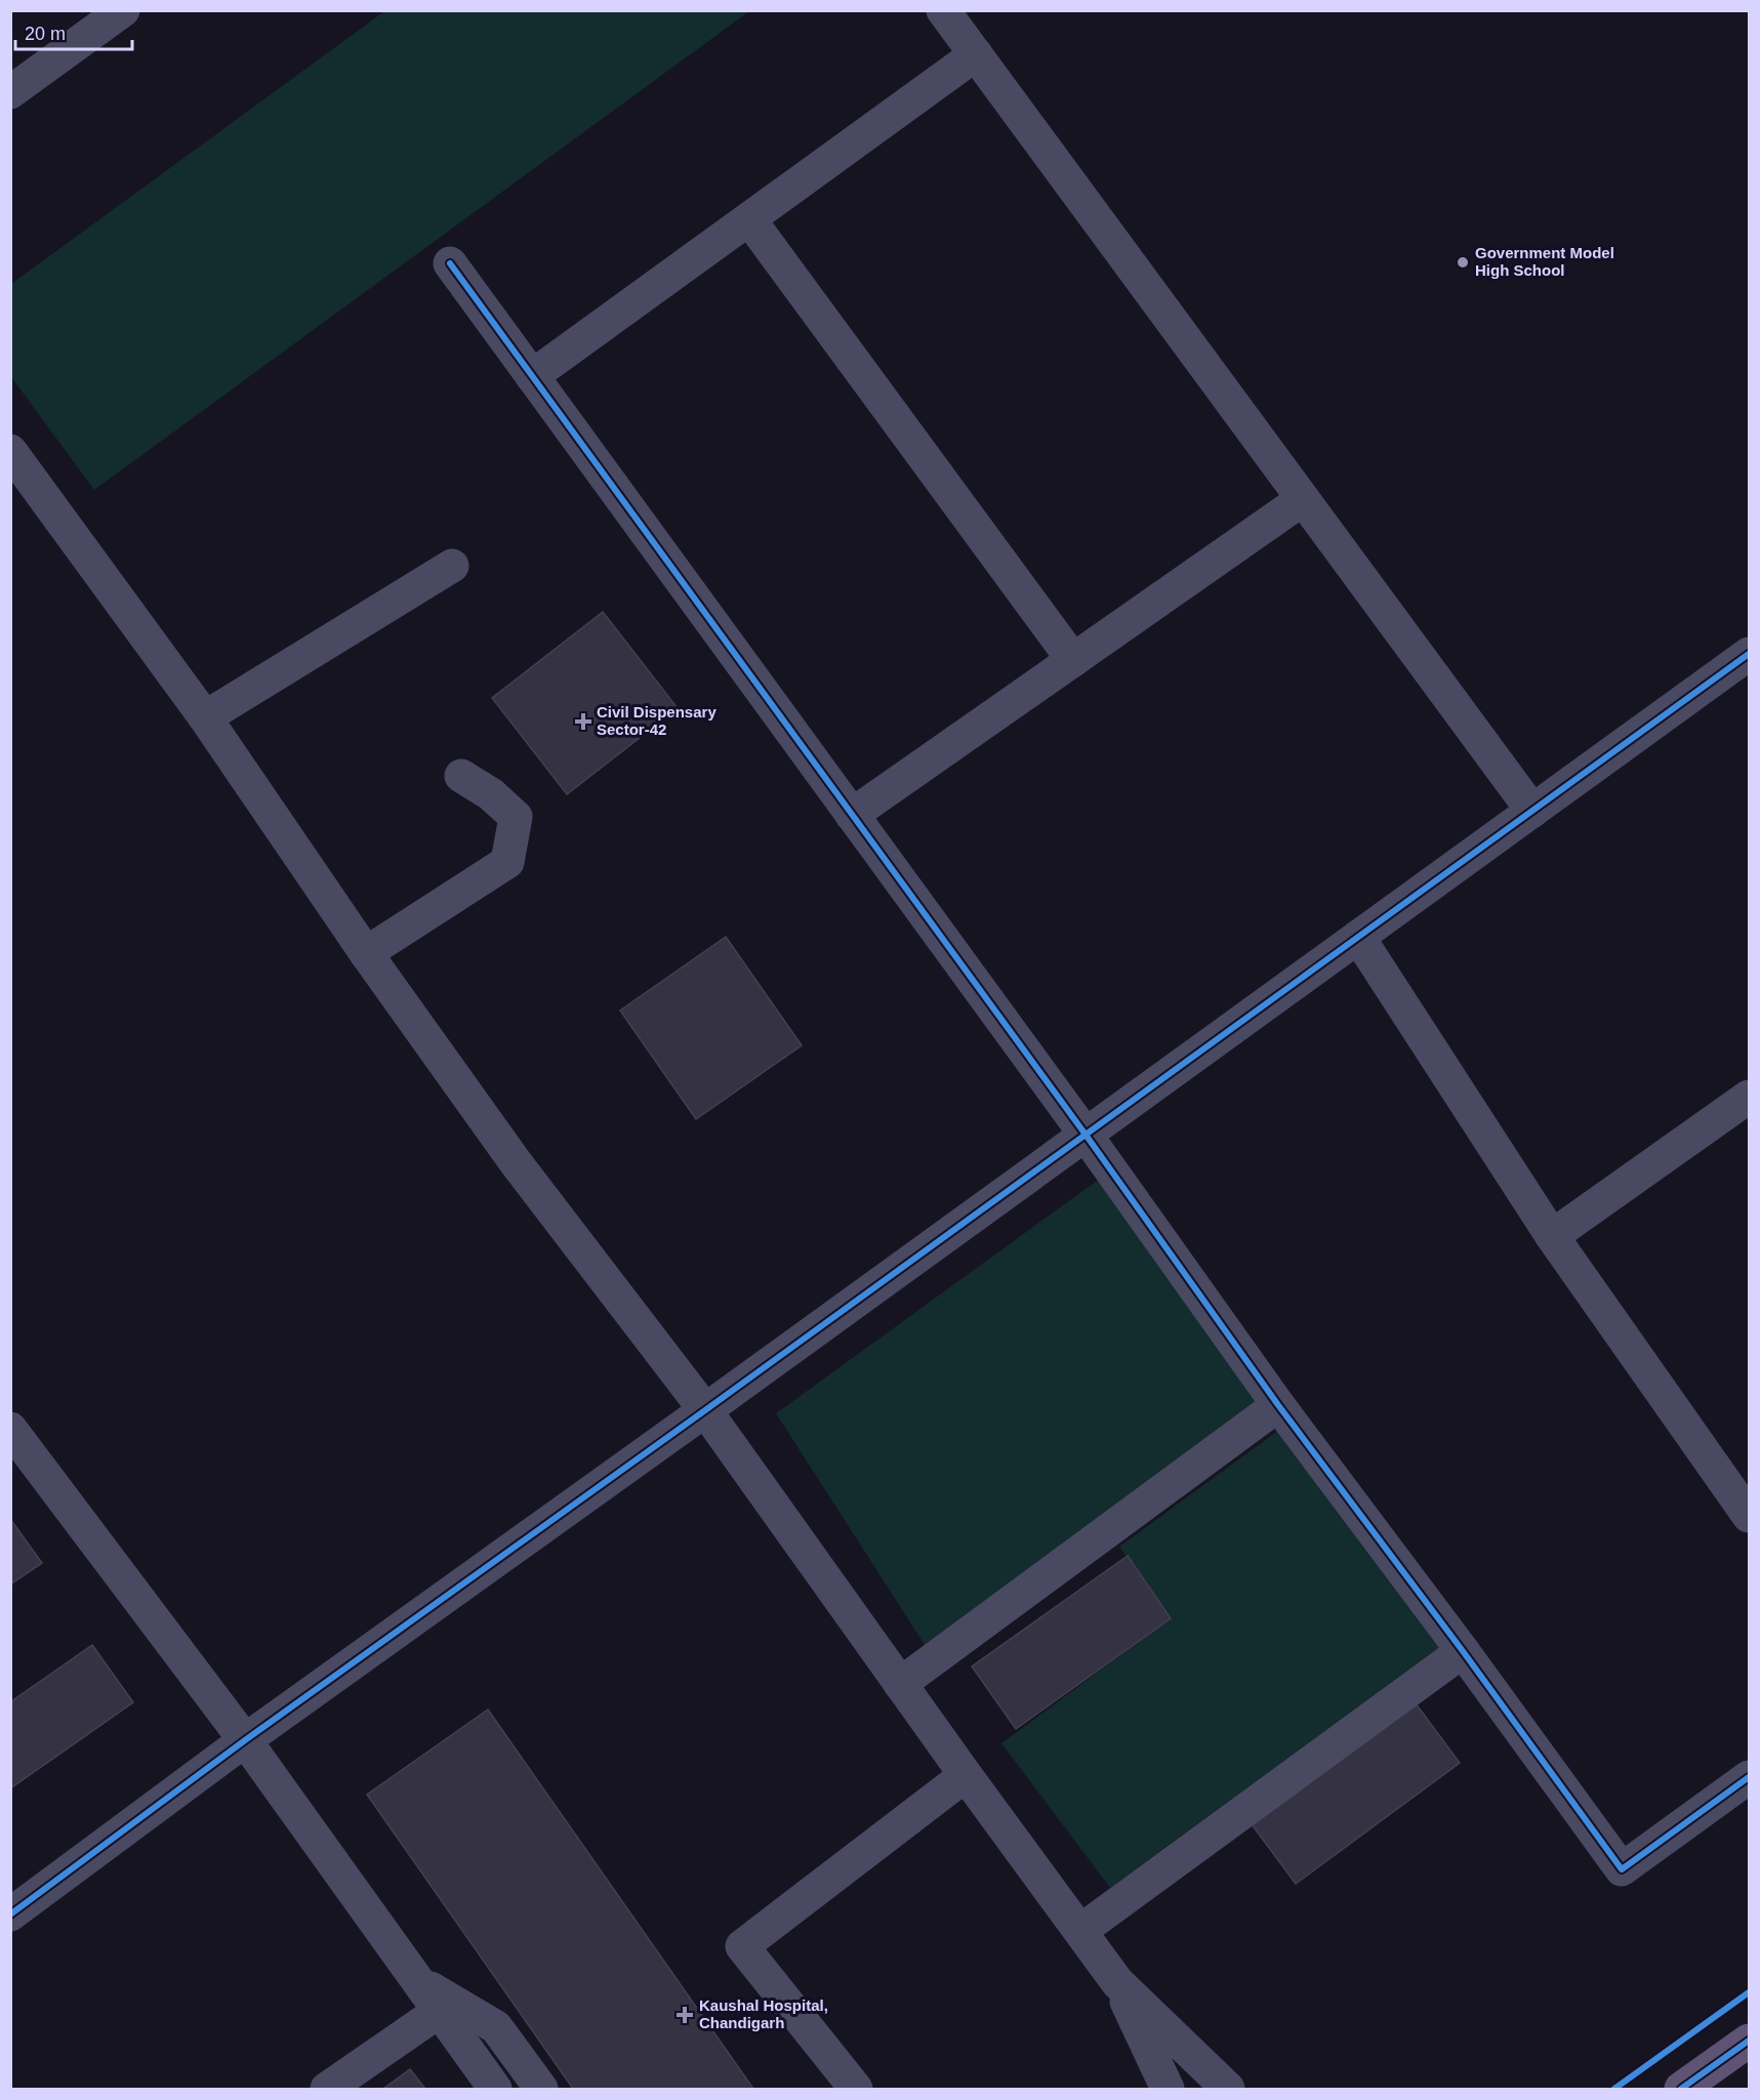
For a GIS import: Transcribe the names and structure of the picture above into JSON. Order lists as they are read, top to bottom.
{
  "places": {
    "other": ["Government Model High School"],
    "health": ["Civil Dispensary Sector-42", "Kaushal Hospital, Chandigarh"]
  },
  "scale_bar": "20 m"
}
